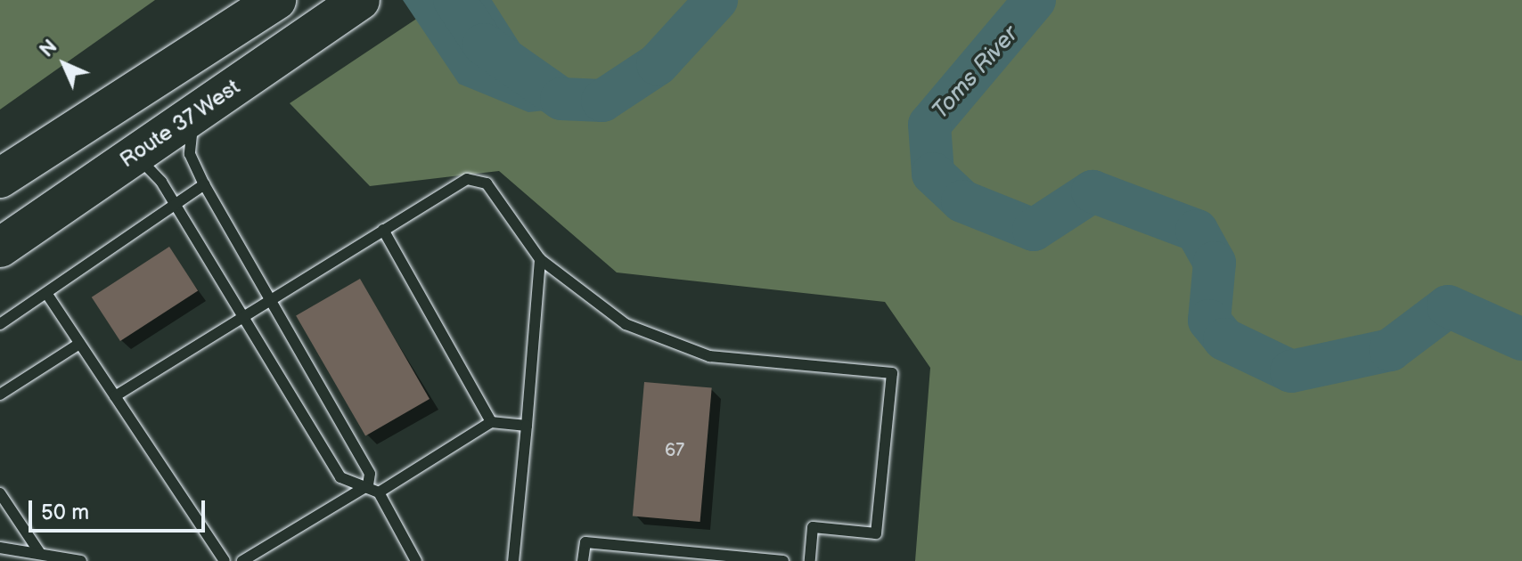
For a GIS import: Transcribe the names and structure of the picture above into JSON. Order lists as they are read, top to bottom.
{
  "streets": {
    "highway": ["Route 37 West"]
  },
  "water": ["Toms River"],
  "house_numbers": ["67"],
  "scale_bar": "50 m",
  "north": "top left"
}
